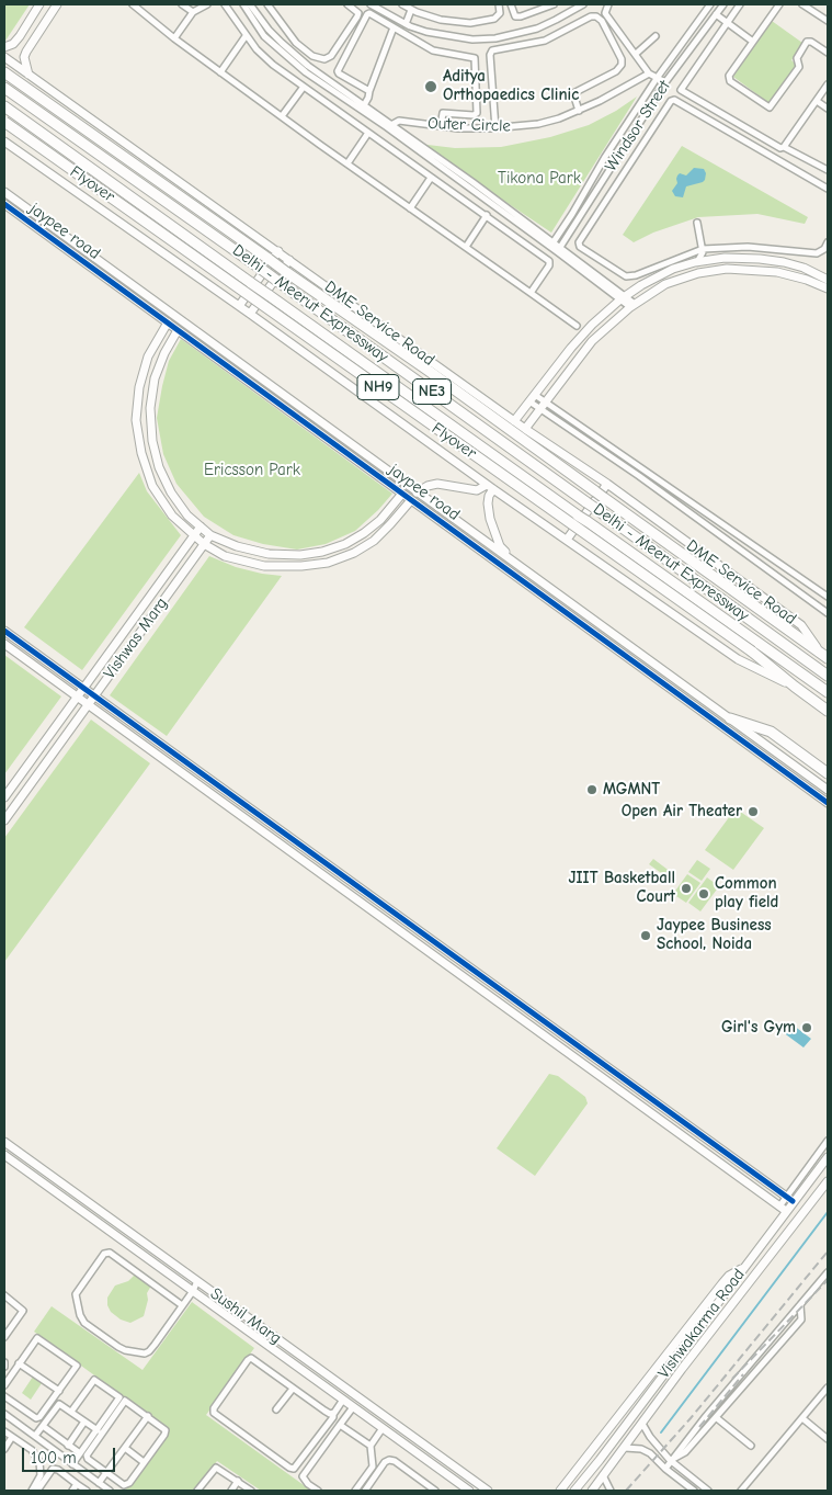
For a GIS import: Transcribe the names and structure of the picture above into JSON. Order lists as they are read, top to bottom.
{
  "streets": {
    "highway": [
      "Flyover",
      "Delhi - Meerut Expressway",
      "NH9",
      "NE3"
    ],
    "street": [
      "Outer Circle",
      "Windsor Street",
      "jaypee road",
      "DME Service Road",
      "Vishwas Marg",
      "Sushil Marg",
      "Vishwakarma Road"
    ]
  },
  "crossings": [
    ["DME Service Road", "NH9"]
  ],
  "parks": ["Tikona Park", "Ericsson Park"],
  "places": [
    "Aditya Orthopaedics Clinic",
    "MGMNT",
    "Open Air Theater",
    "JIIT Basketball Court",
    "Common play field",
    "Jaypee Business School, Noida",
    "Girl's Gym"
  ],
  "scale_bar": "100 m"
}
